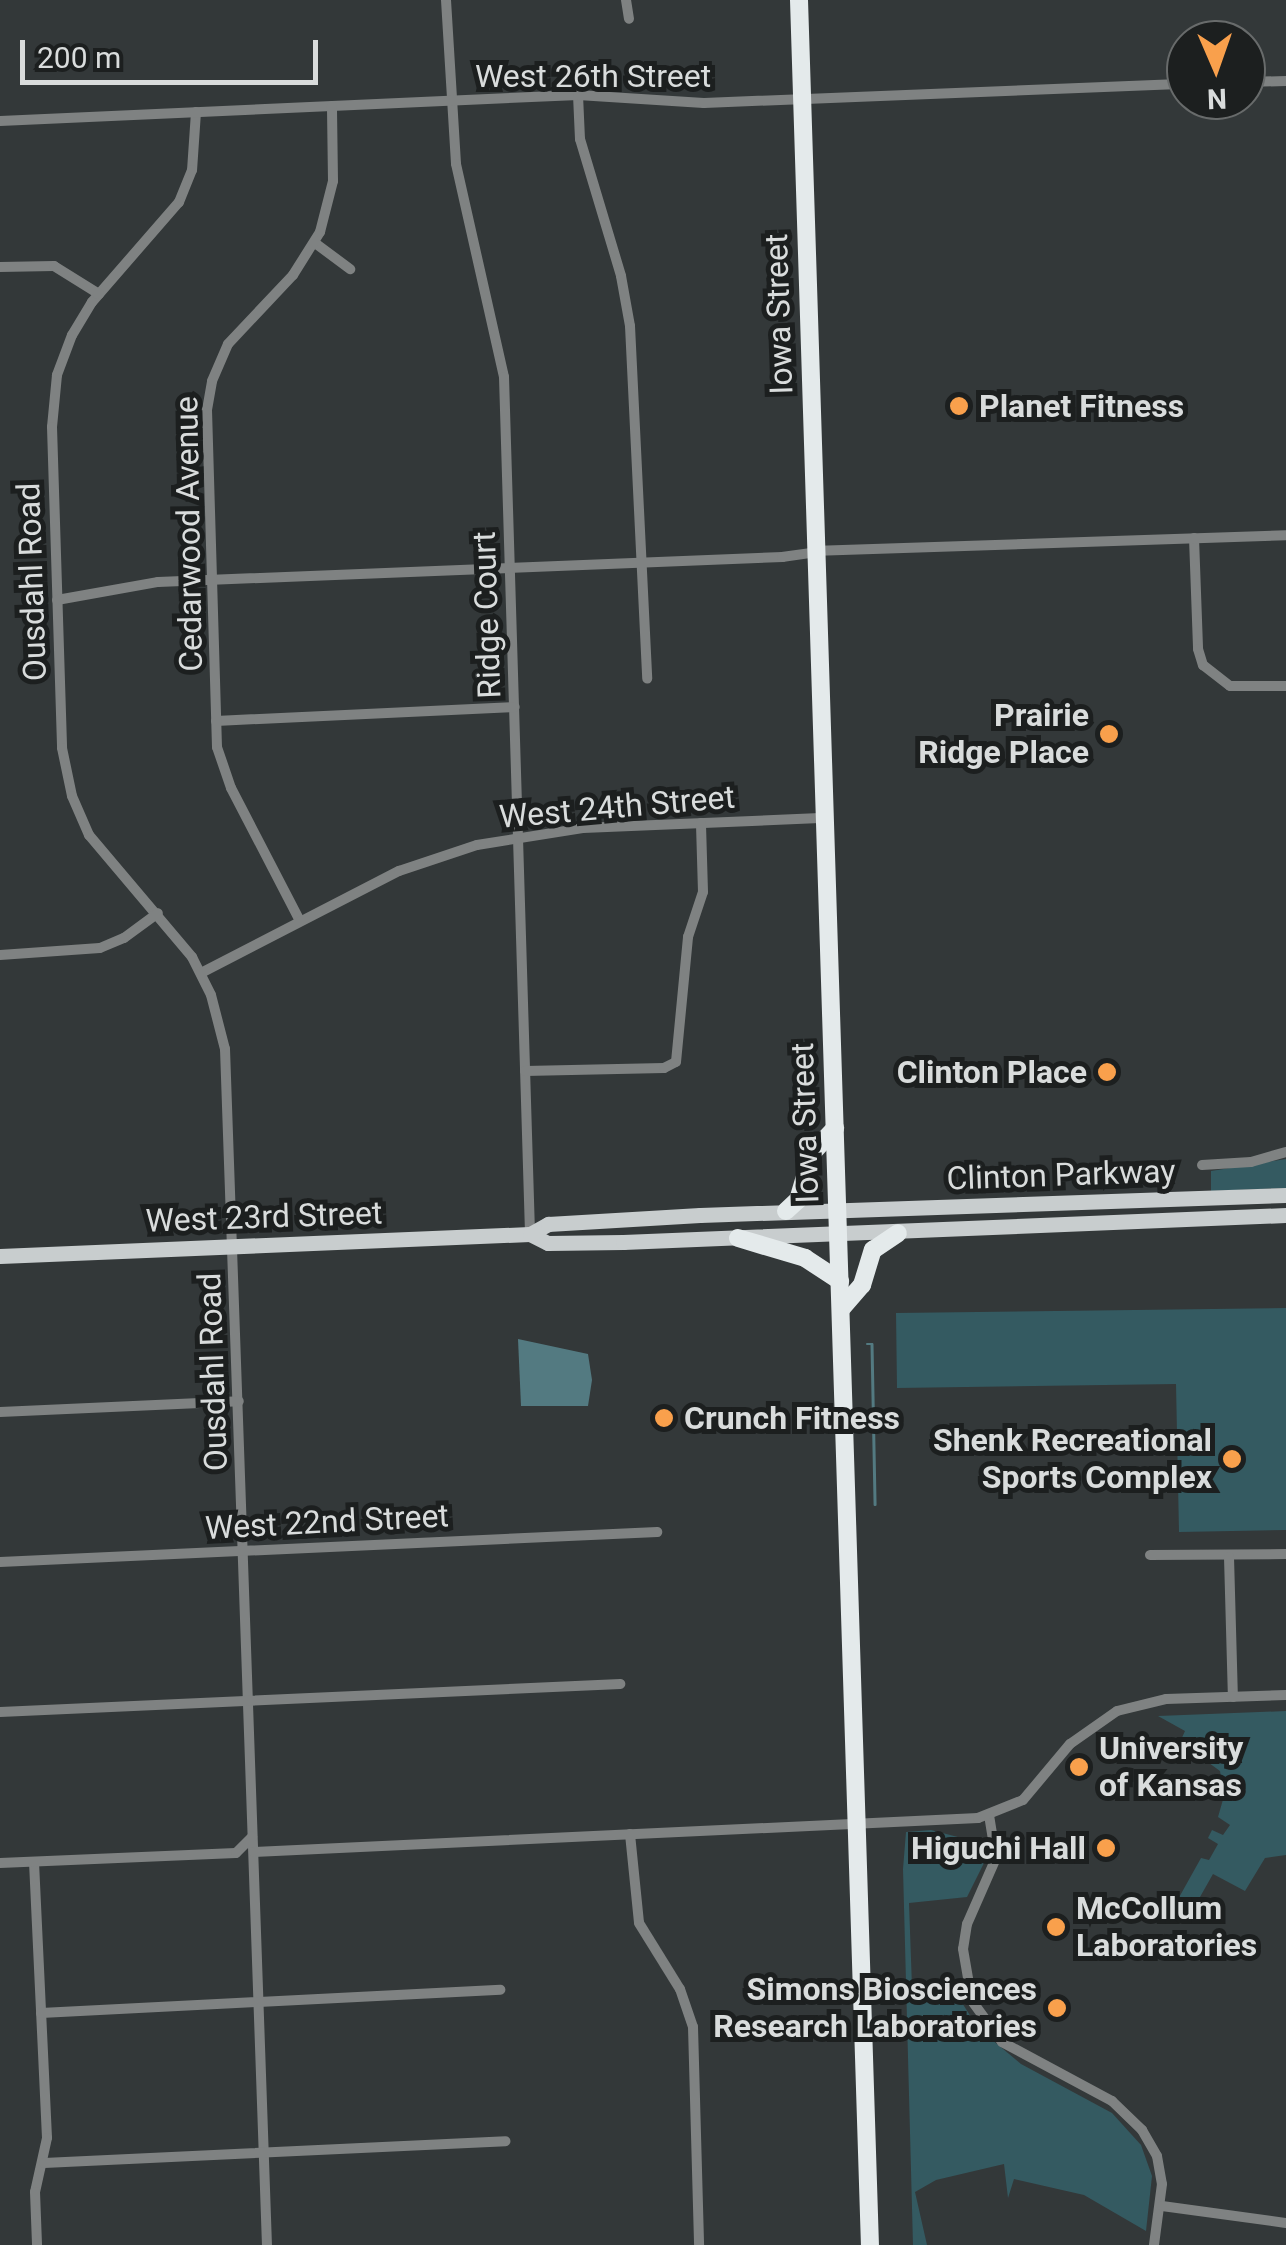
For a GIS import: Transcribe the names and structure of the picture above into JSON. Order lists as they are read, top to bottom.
{
  "streets": {
    "highway": ["Iowa Street"],
    "main road": ["Clinton Parkway", "West 23rd Street"],
    "street": [
      "West 26th Street",
      "Cedarwood Avenue",
      "Ousdahl Road",
      "Ridge Court",
      "West 24th Street",
      "West 22nd Street"
    ]
  },
  "crossings": [
    ["West 26th Street", "Iowa Street"],
    ["West 26th Street", "Cedarwood Avenue"],
    ["West 26th Street", "Ousdahl Road"],
    ["West 26th Street", "Ridge Court"],
    ["Iowa Street", "West 24th Street"],
    ["Iowa Street", "Clinton Parkway"],
    ["Iowa Street", "West 23rd Street"],
    ["Cedarwood Avenue", "West 24th Street"],
    ["Ousdahl Road", "West 24th Street"],
    ["Ousdahl Road", "West 23rd Street"],
    ["Ousdahl Road", "West 22nd Street"],
    ["Ridge Court", "West 24th Street"],
    ["Ridge Court", "West 23rd Street"],
    ["Clinton Parkway", "West 23rd Street"]
  ],
  "places": [
    "Planet Fitness",
    "Prairie Ridge Place",
    "Clinton Place",
    "Crunch Fitness",
    "Shenk Recreational Sports Complex",
    "University of Kansas",
    "Higuchi Hall",
    "McCollum Laboratories",
    "Simons Biosciences Research Laboratories"
  ],
  "scale_bar": "200 m",
  "north": "bottom"
}
